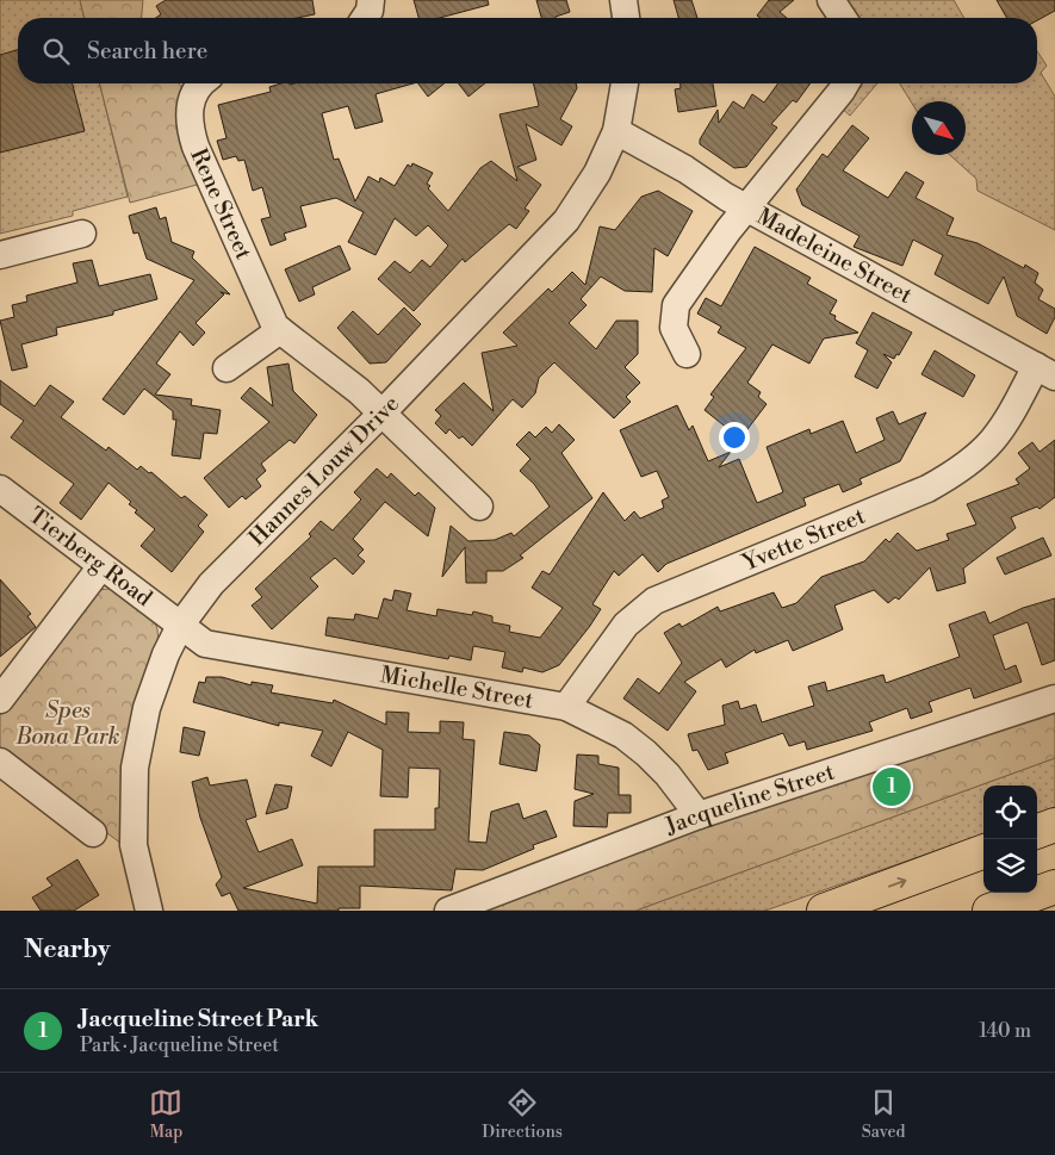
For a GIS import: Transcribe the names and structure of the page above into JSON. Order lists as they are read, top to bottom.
{
  "streets": {
    "street": [
      "Rene Street",
      "Madeleine Street",
      "Hannes Louw Drive",
      "Yvette Street",
      "Tierberg Road",
      "Michelle Street",
      "Jacqueline Street"
    ]
  },
  "crossings": [
    ["Rene Street", "Hannes Louw Drive"],
    ["Madeleine Street", "Hannes Louw Drive"],
    ["Madeleine Street", "Yvette Street"],
    ["Hannes Louw Drive", "Tierberg Road"],
    ["Hannes Louw Drive", "Michelle Street"],
    ["Yvette Street", "Michelle Street"],
    ["Tierberg Road", "Michelle Street"],
    ["Michelle Street", "Jacqueline Street"]
  ],
  "parks": ["Spes Bona Park"],
  "north": "bottom right",
  "page": {
    "search": "Search here",
    "pins": "1",
    "heading": "Nearby",
    "list": [
      {
        "mark": "1",
        "name": "Jacqueline Street Park",
        "note": "Park · Jacqueline Street",
        "value": "140 m"
      }
    ],
    "nav": ["Map", "Directions", "Saved"]
  }
}
